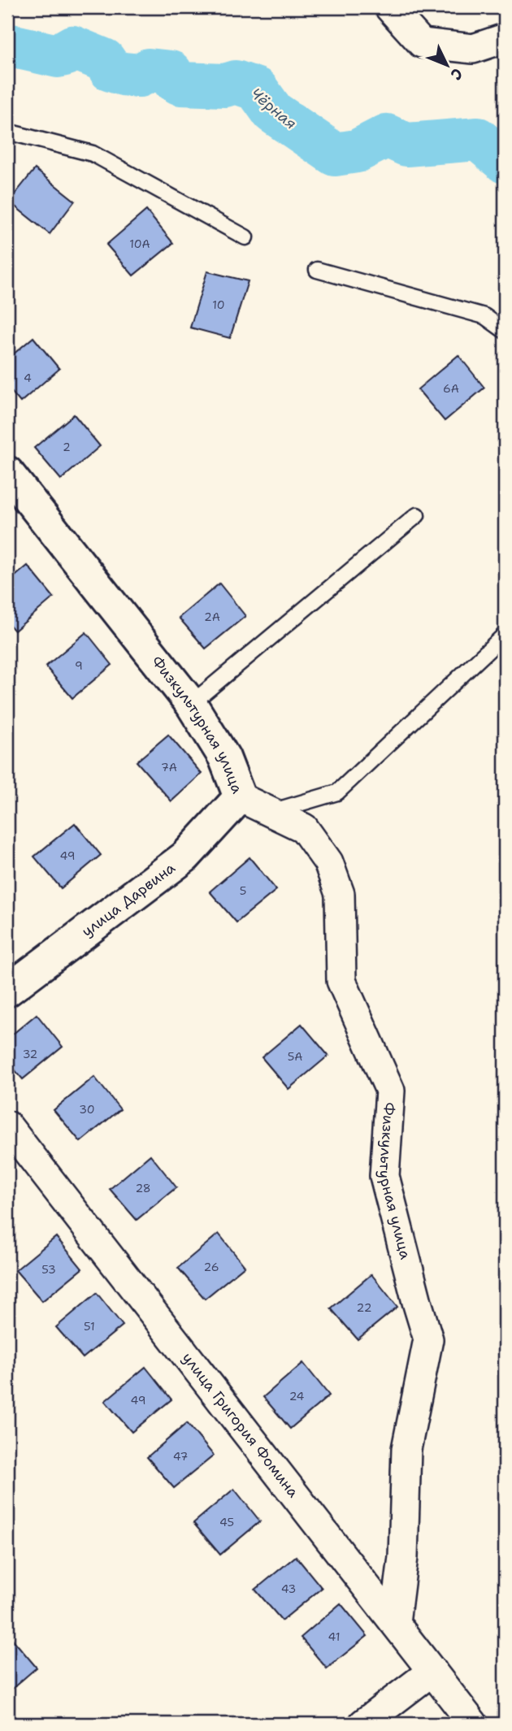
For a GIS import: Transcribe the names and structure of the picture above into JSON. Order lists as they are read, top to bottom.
{
  "streets": {
    "street": ["Физкультурная улица", "улица Дарвина", "улица Григория Фомина"]
  },
  "crossings": [
    ["Физкультурная улица", "улица Дарвина"],
    ["Физкультурная улица", "улица Григория Фомина"]
  ],
  "water": ["Чёрная"],
  "house_numbers": [
    "10А",
    "10",
    "4",
    "6А",
    "2",
    "2А",
    "9",
    "7А",
    "49",
    "5",
    "32",
    "5А",
    "30",
    "28",
    "26",
    "53",
    "22",
    "51",
    "24",
    "49",
    "47",
    "45",
    "43",
    "41"
  ],
  "north": "bottom right"
}
